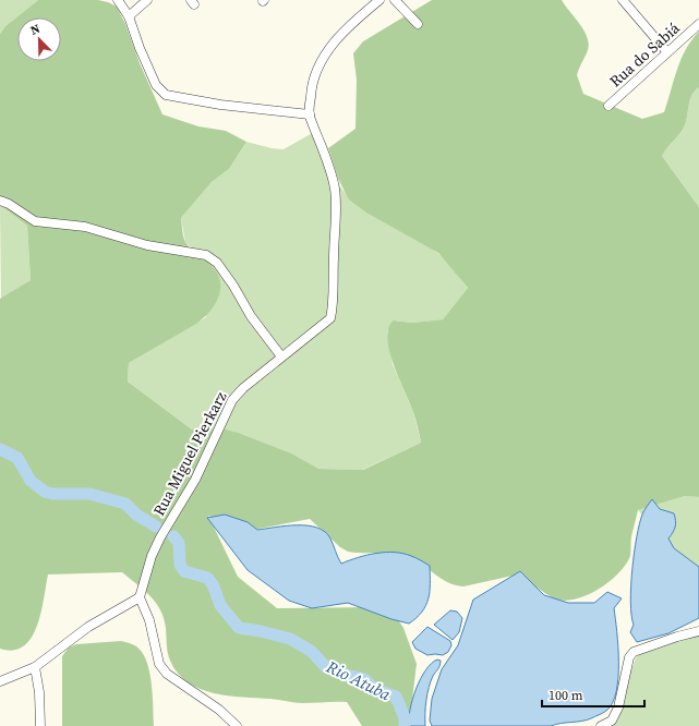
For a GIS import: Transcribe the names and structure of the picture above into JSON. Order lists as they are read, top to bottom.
{
  "streets": {
    "street": ["Rua do Sabiá", "Rua Miguel Pierkarz"]
  },
  "water": ["Rio Atuba"],
  "scale_bar": "100 m",
  "north": "top left"
}
